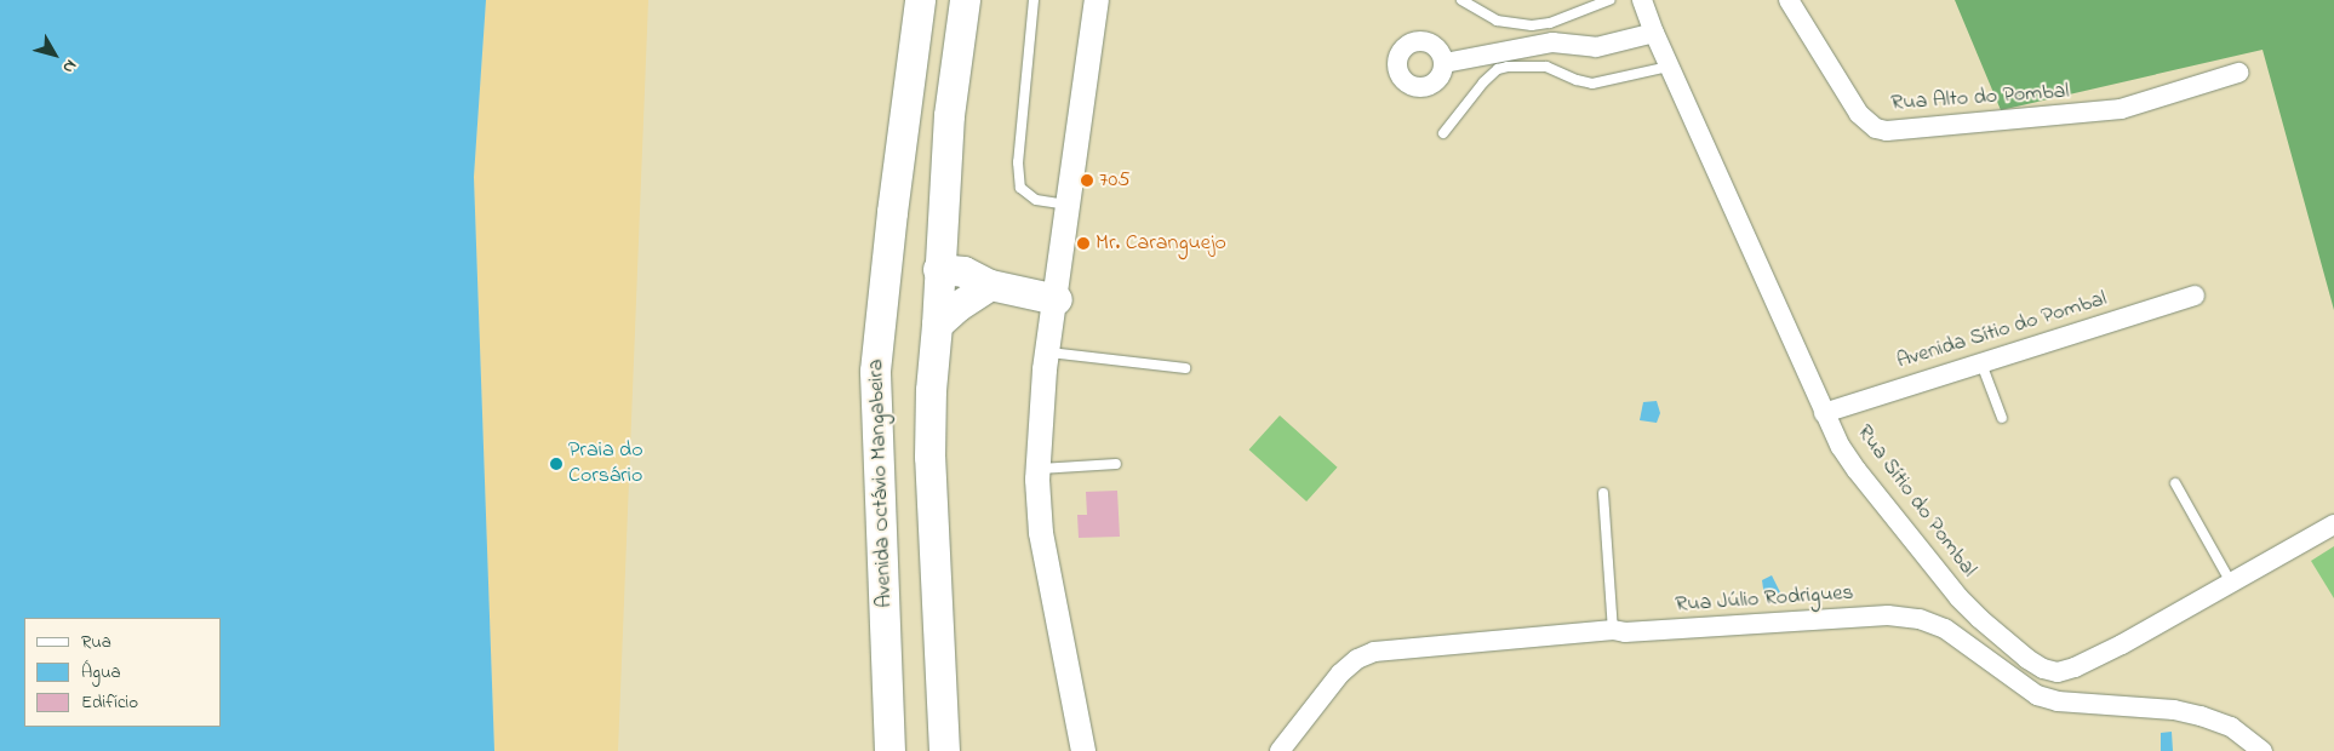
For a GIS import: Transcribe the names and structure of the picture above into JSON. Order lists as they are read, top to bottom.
{
  "streets": {
    "main road": ["Avenida Octávio Mangabeira"],
    "street": [
      "Rua Alto do Pombal",
      "Avenida Sítio do Pombal",
      "Rua Sítio do Pombal",
      "Rua Júlio Rodrigues"
    ]
  },
  "crossings": [
    ["Avenida Sítio do Pombal", "Rua Sítio do Pombal"]
  ],
  "places": ["705", "Mr. Caranguejo", "Praia do Corsário"],
  "legend": ["Rua", "Água", "Edifício"],
  "north": "bottom right"
}
